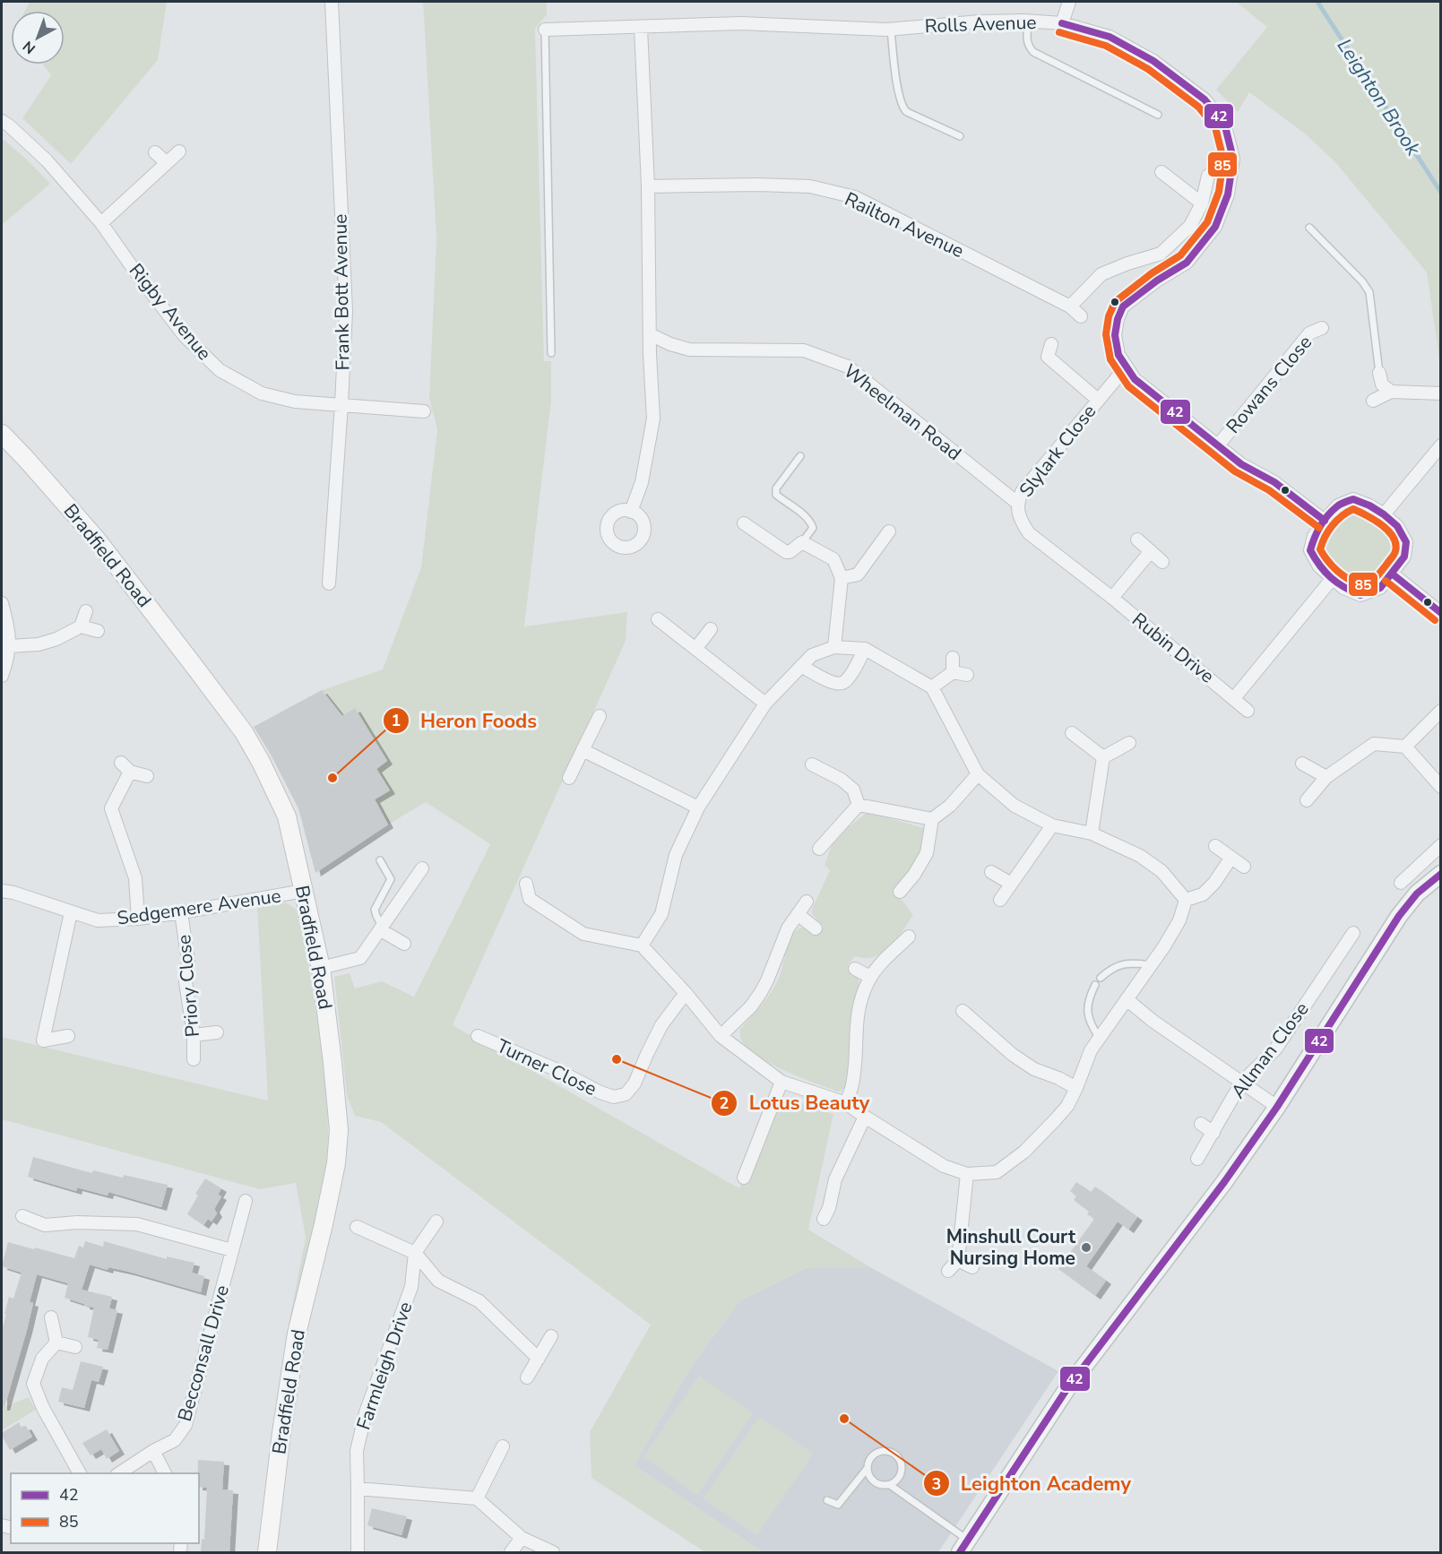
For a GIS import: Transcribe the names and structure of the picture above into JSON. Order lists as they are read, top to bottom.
{
  "streets": {
    "main road": ["Bradfield Road"],
    "street": [
      "Rolls Avenue",
      "Railton Avenue",
      "Frank Bott Avenue",
      "Rigby Avenue",
      "Rowans Close",
      "Wheelman Road",
      "Slylark Close",
      "Rubin Drive",
      "Sedgemere Avenue",
      "Priory Close",
      "Allman Close",
      "Turner Close",
      "Becconsall Drive",
      "Farmleigh Drive"
    ]
  },
  "crossings": [
    ["Rolls Avenue", "Rowans Close"],
    ["Rolls Avenue", "Slylark Close"],
    ["Frank Bott Avenue", "Rigby Avenue"],
    ["Wheelman Road", "Slylark Close"],
    ["Slylark Close", "Rubin Drive"],
    ["Bradfield Road", "Sedgemere Avenue"],
    ["Sedgemere Avenue", "Priory Close"]
  ],
  "water": ["Leighton Brook"],
  "places": [
    "Heron Foods",
    "Lotus Beauty",
    "Minshull Court Nursing Home",
    "Leighton Academy"
  ],
  "lines": ["transit line 42", "transit line 85"],
  "legend": ["42", "85"],
  "north": "bottom left"
}
